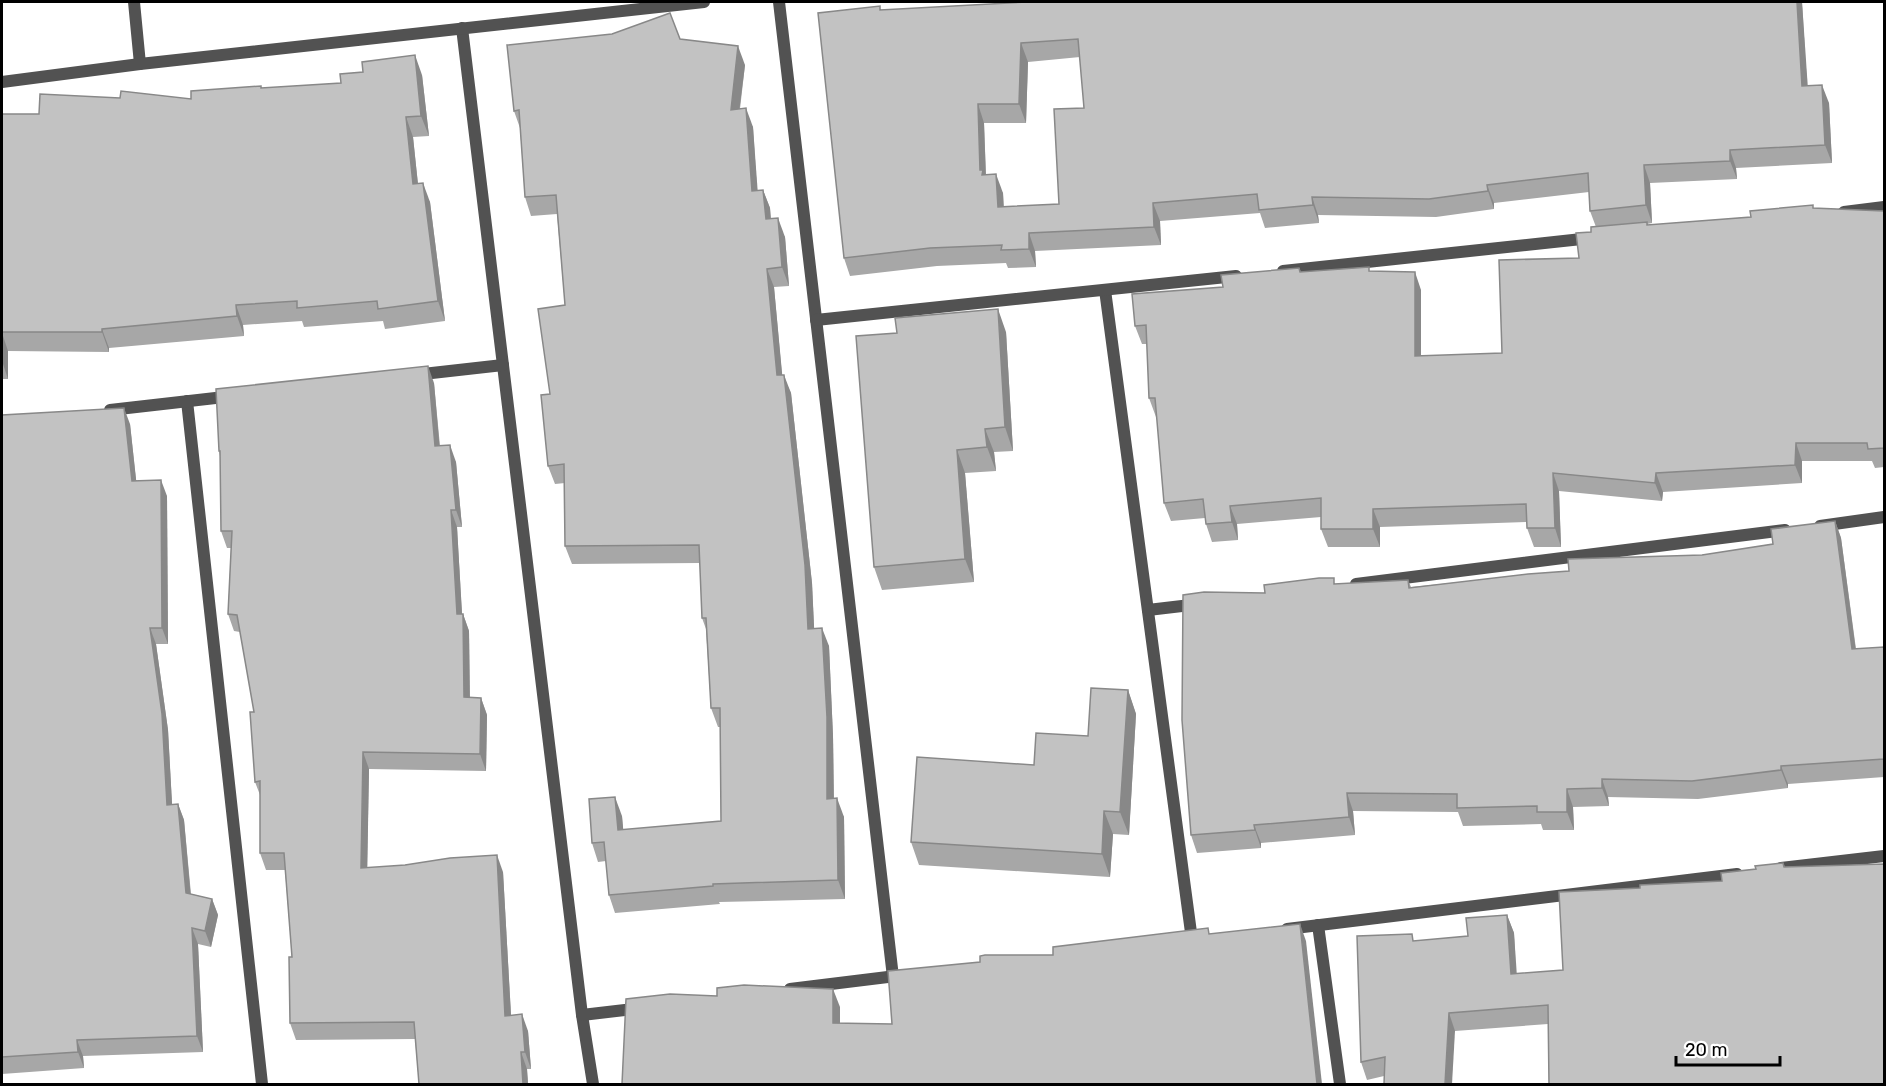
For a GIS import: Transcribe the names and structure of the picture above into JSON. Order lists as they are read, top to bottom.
{
  "scale_bar": "20 m"
}
